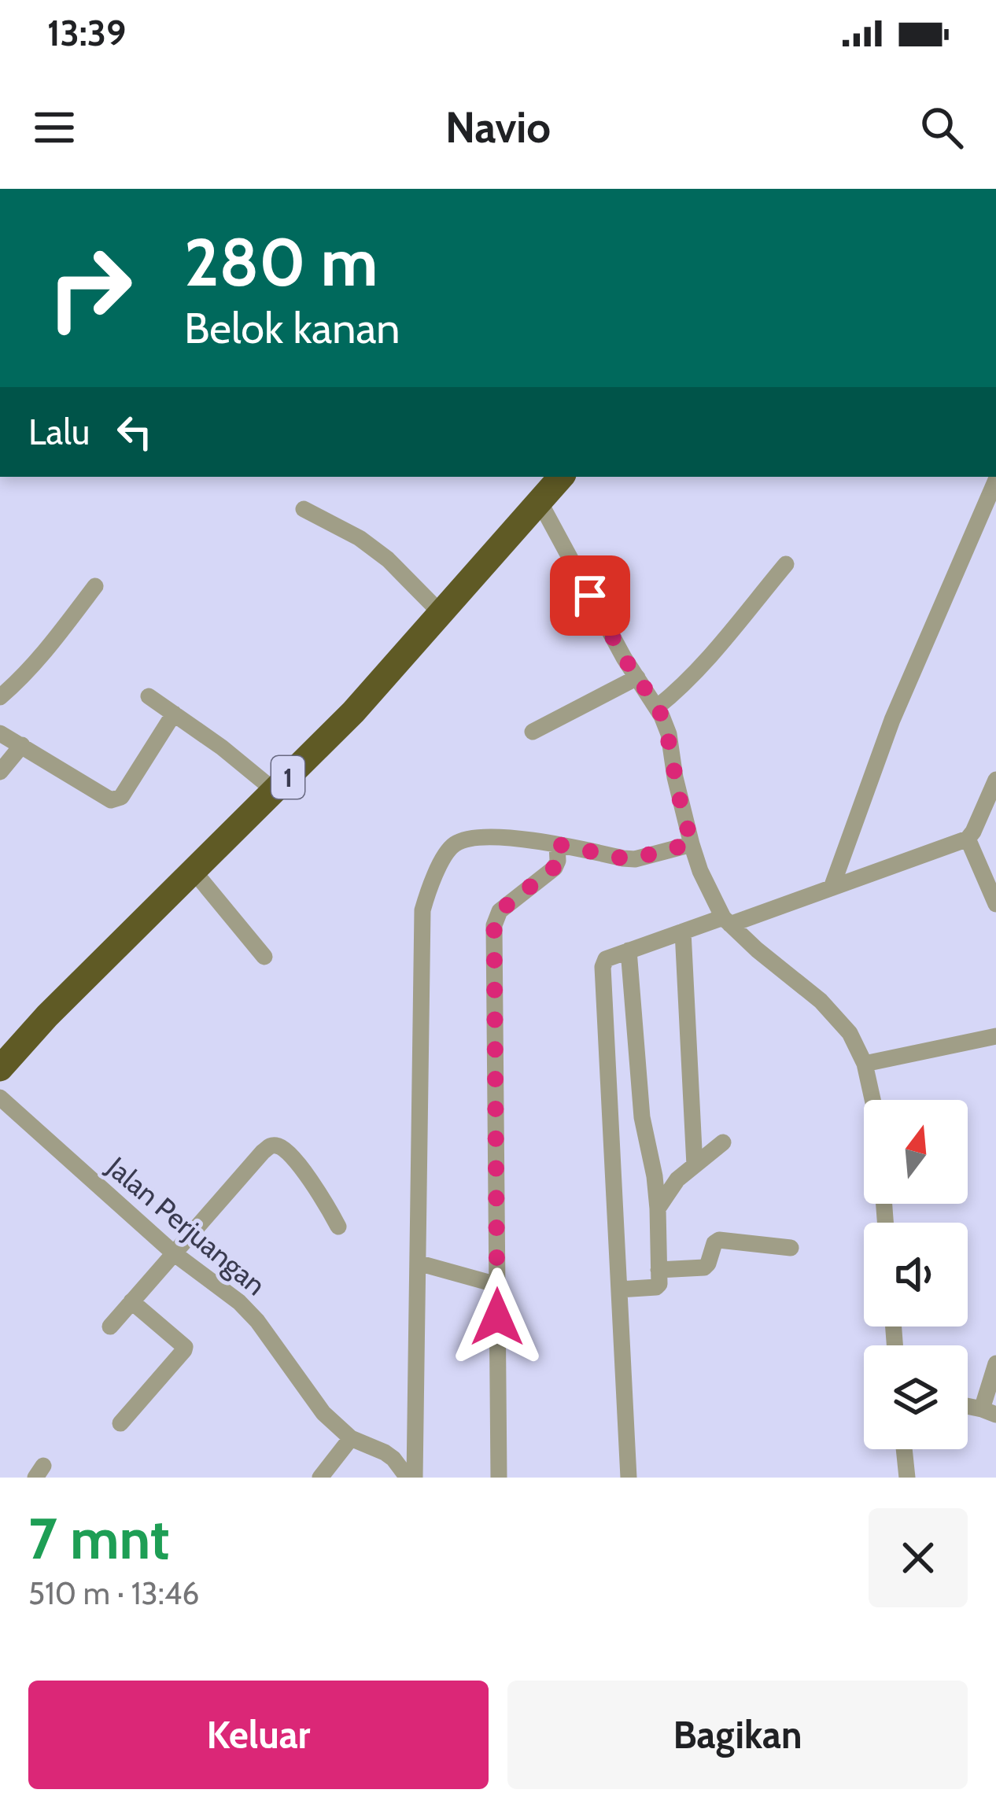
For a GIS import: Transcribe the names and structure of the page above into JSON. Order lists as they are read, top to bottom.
{
  "streets": {
    "highway": ["1"],
    "street": ["Jalan Perjuangan"]
  },
  "north": "top",
  "page": {
    "status": "13:39",
    "header": "Navio",
    "turn": ["280 m", "Belok kanan"],
    "then": "Lalu",
    "heading": ["7 mnt", "510 m · 13:46"],
    "buttons": ["Keluar", "Bagikan"]
  }
}
